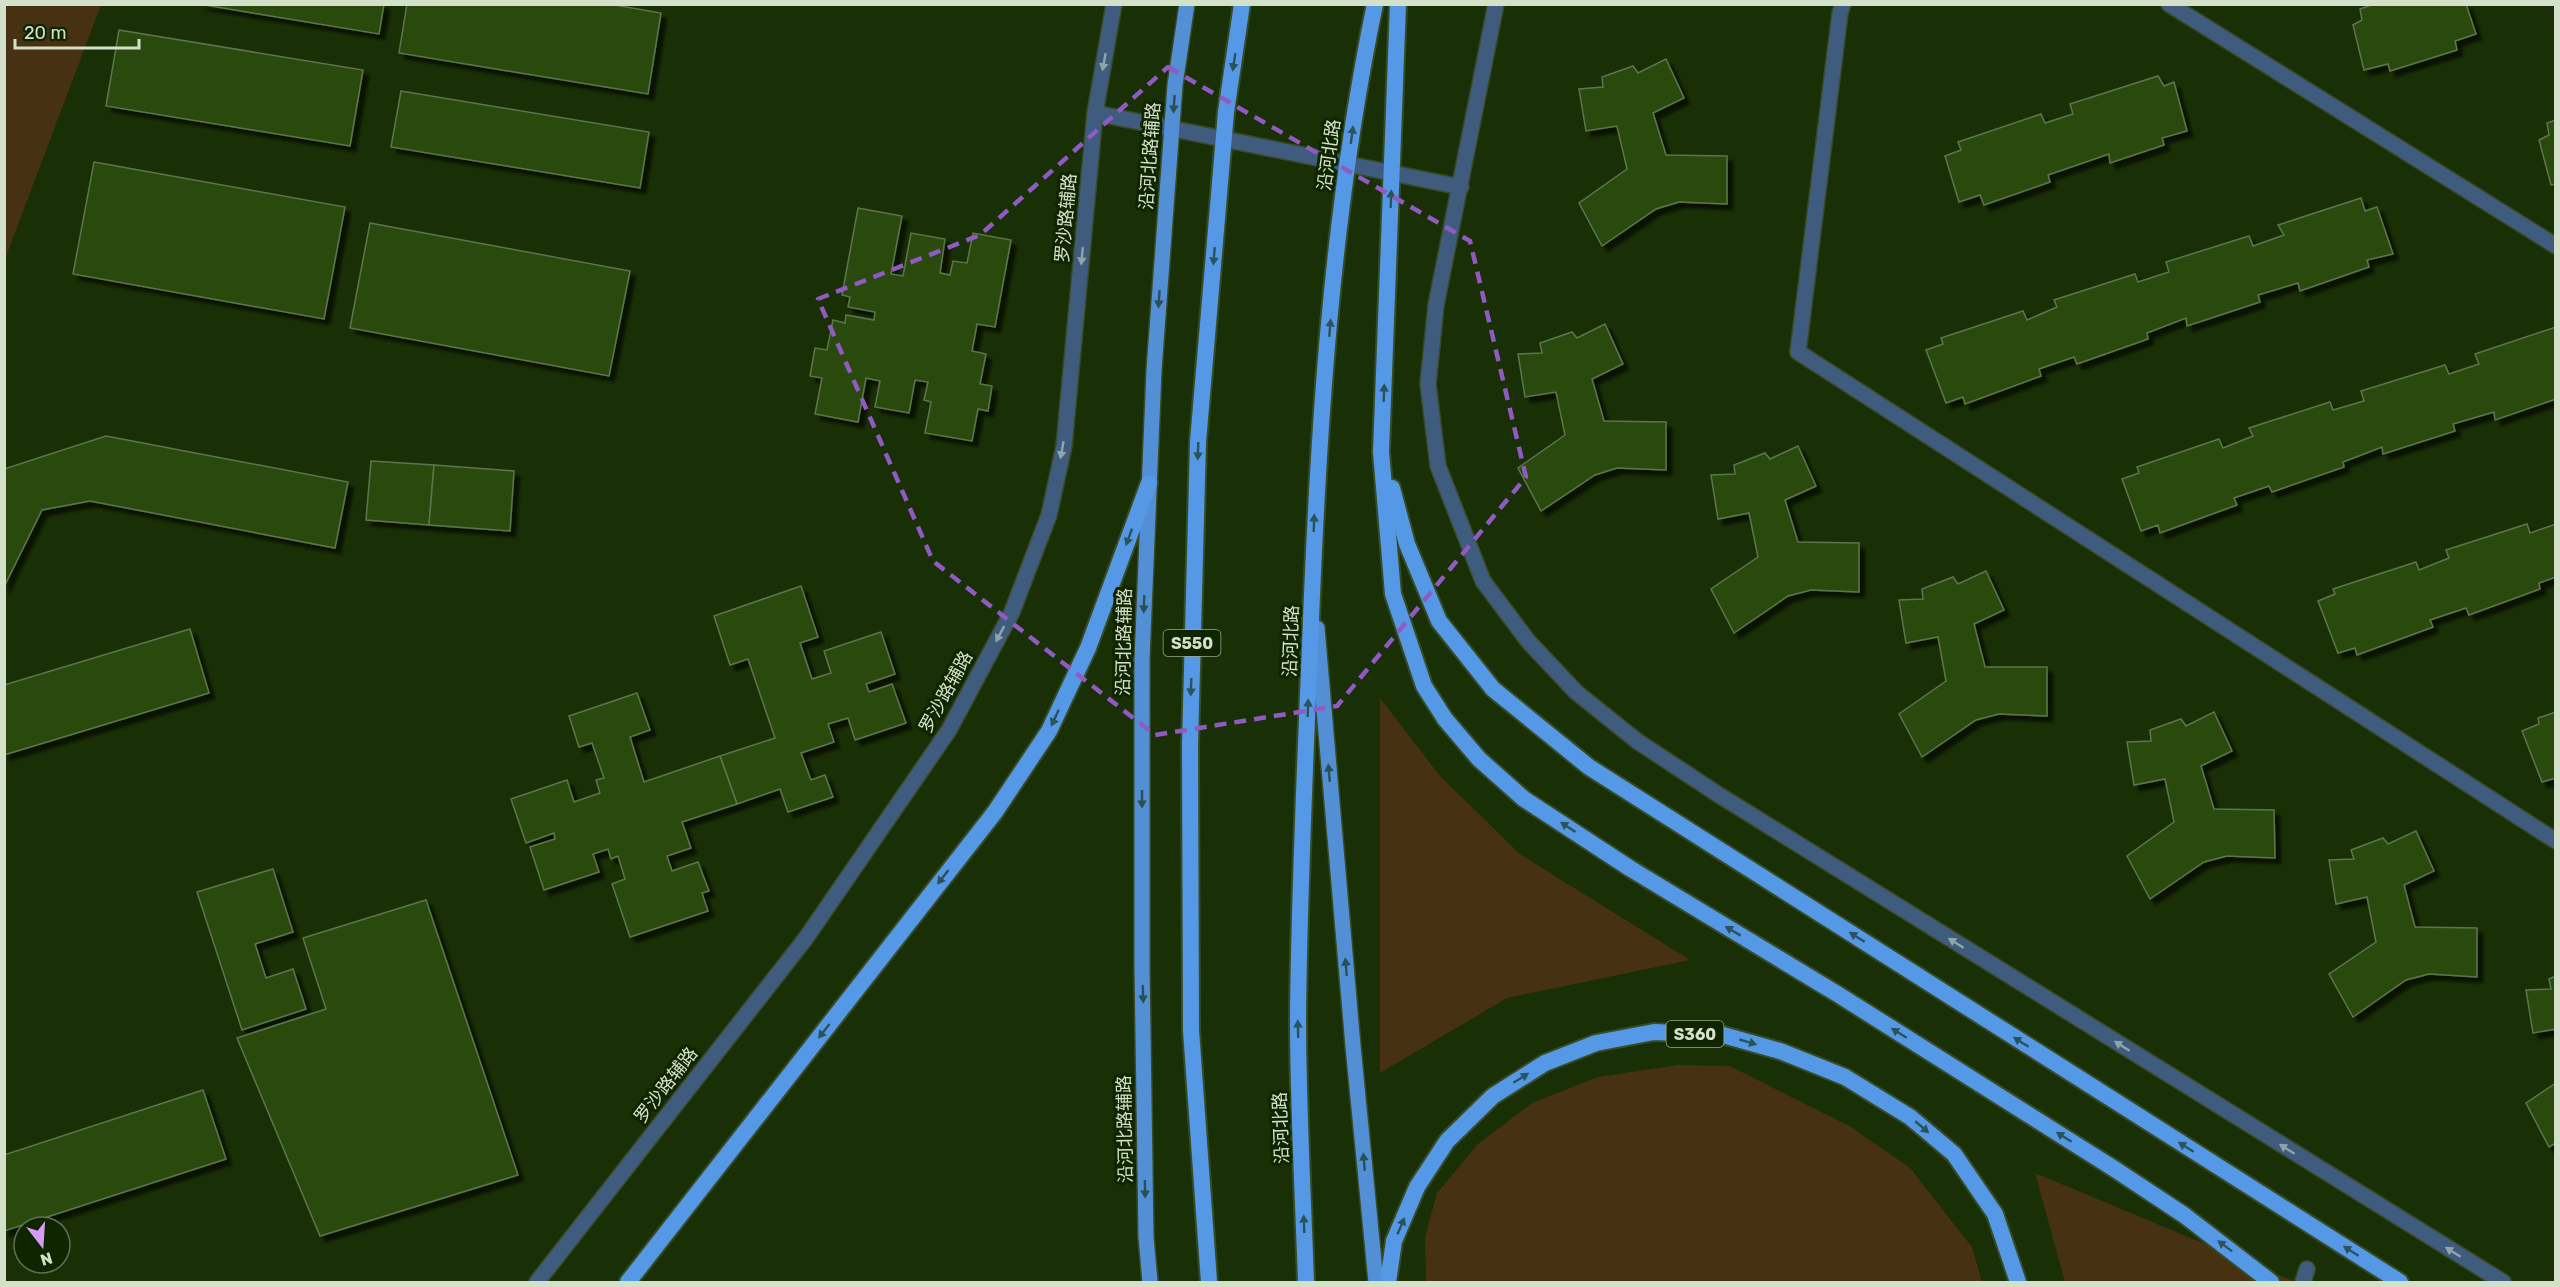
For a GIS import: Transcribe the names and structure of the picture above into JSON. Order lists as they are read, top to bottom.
{
  "streets": {
    "highway": ["沿河北路", "S550", "S360"],
    "main road": ["沿河北路辅路"],
    "street": ["罗沙路辅路"]
  },
  "one_way": ["沿河北路辅路", "罗沙路辅路"],
  "scale_bar": "20 m",
  "north": "bottom"
}
